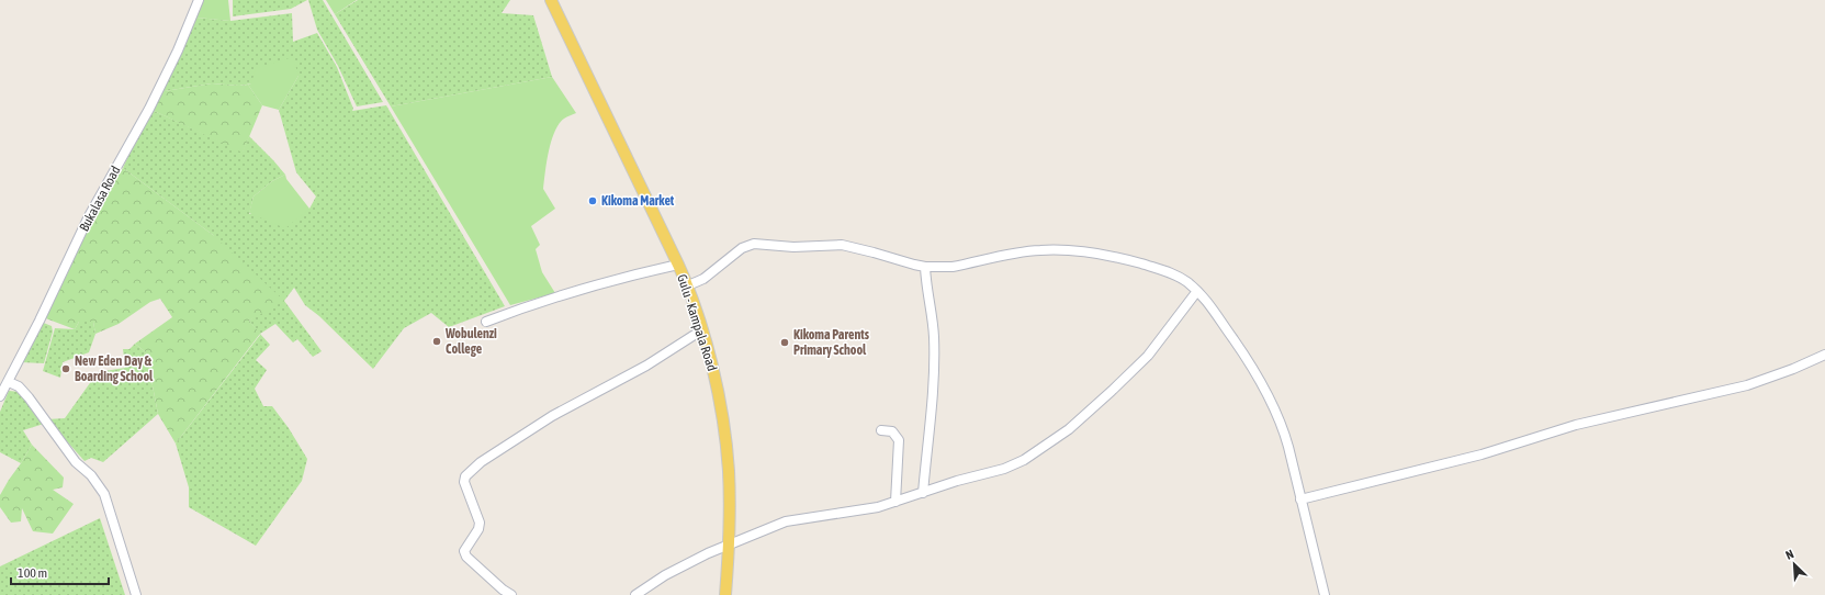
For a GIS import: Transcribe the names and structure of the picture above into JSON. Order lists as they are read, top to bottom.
{
  "streets": {
    "main road": ["Gulu - Kampala Road"],
    "street": ["Bukalasa Road"]
  },
  "places": [
    "Kikoma Market",
    "Wobulenzi College",
    "Kikoma Parents Primary School",
    "New Eden Day & Boarding School"
  ],
  "scale_bar": "100 m",
  "north": "top left"
}
